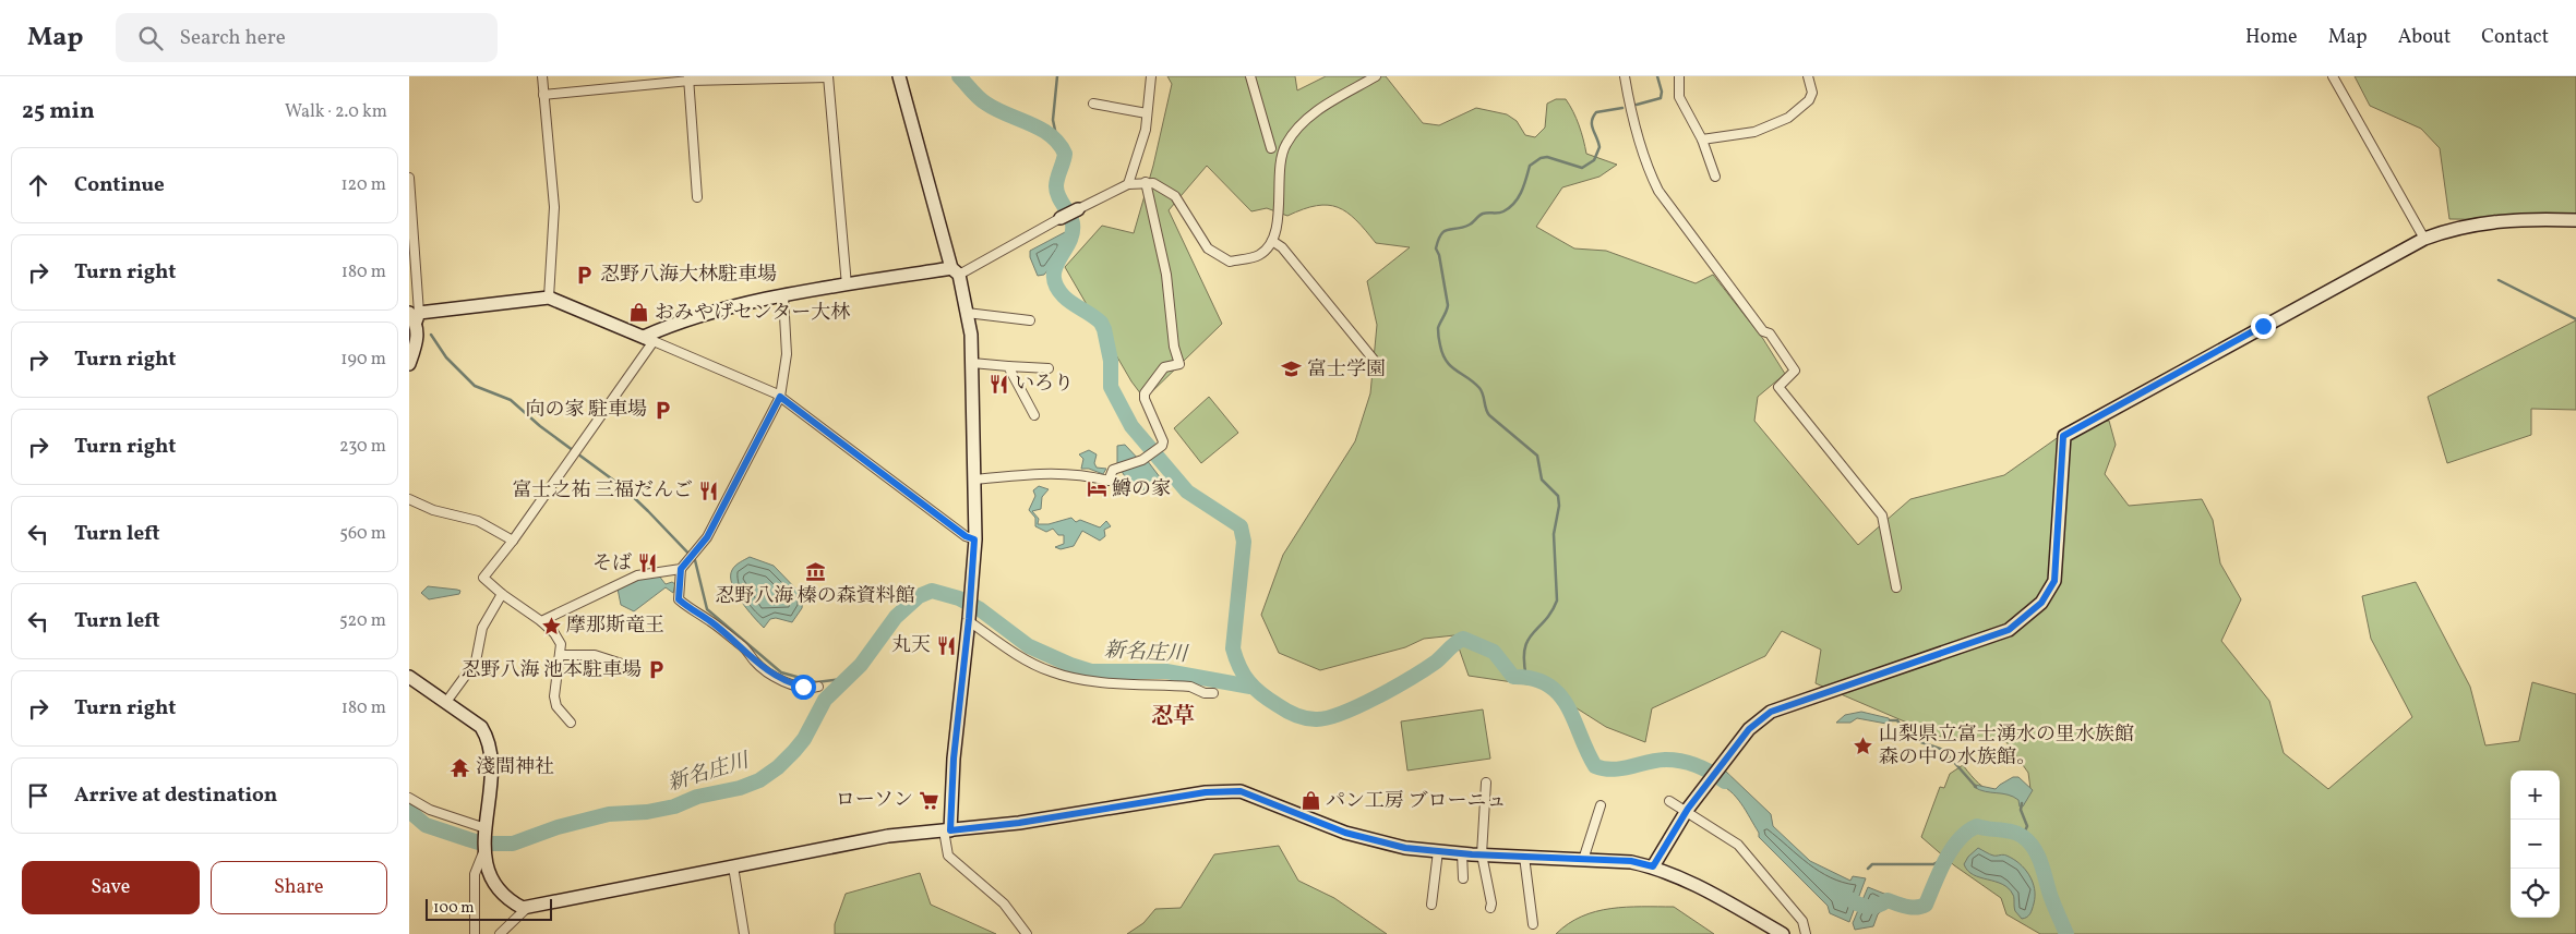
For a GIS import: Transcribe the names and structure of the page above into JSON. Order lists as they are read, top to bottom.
{
  "districts": ["忍草"],
  "water": ["新名庄川"],
  "places": {
    "parking": ["忍野八海大林駐車場", "向の家 駐車場", "忍野八海 池本駐車場"],
    "shop": ["おみやげセンター大林", "パン工房 ブローニュ"],
    "school or university": ["富士学園"],
    "restaurant": [
      "いろり",
      "富士之祐 三福だんご",
      "そば",
      "丸天"
    ],
    "hotel": ["鱒の家"],
    "museum": ["忍野八海 榛の森資料館"],
    "place": ["摩那斯竜王", "山梨県立富士湧水の里水族館 森の中の水族館。"],
    "temple": ["淺間神社"],
    "supermarket": ["ローソン"]
  },
  "scale_bar": "100 m",
  "page": {
    "header": "Map",
    "search": "Search here",
    "nav": [
      "Home",
      "Map",
      "About",
      "Contact"
    ],
    "heading": ["25 min", "Walk · 2.0 km"],
    "list": [
      ["Continue", "120 m"],
      ["Turn right", "180 m"],
      ["Turn right", "190 m"],
      ["Turn right", "230 m"],
      ["Turn left", "560 m"],
      ["Turn left", "520 m"],
      ["Turn right", "180 m"],
      "Arrive at destination"
    ],
    "map_buttons": ["+", "−"],
    "buttons": ["Save", "Share"],
    "scale": "100 m"
  }
}
